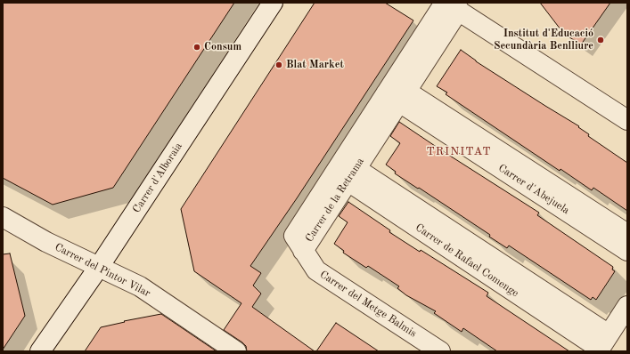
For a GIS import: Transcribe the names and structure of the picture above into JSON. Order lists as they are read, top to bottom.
{
  "streets": {
    "street": [
      "Carrer d'Alboraia",
      "Carrer d'Abejuela",
      "Carrer de la Retrama",
      "Carrer de Rafael Comenge",
      "Carrer del Pintor Vilar",
      "Carrer del Metge Balmis"
    ]
  },
  "crossings": [
    ["Carrer d'Alboraia", "Carrer del Pintor Vilar"],
    ["Carrer d'Abejuela", "Carrer de la Retrama"],
    ["Carrer de la Retrama", "Carrer de Rafael Comenge"],
    ["Carrer de la Retrama", "Carrer del Metge Balmis"]
  ],
  "districts": ["TRINITAT"],
  "places": ["Institut d'Educació Secundària Benlliure", "Consum", "Blat Market"]
}
